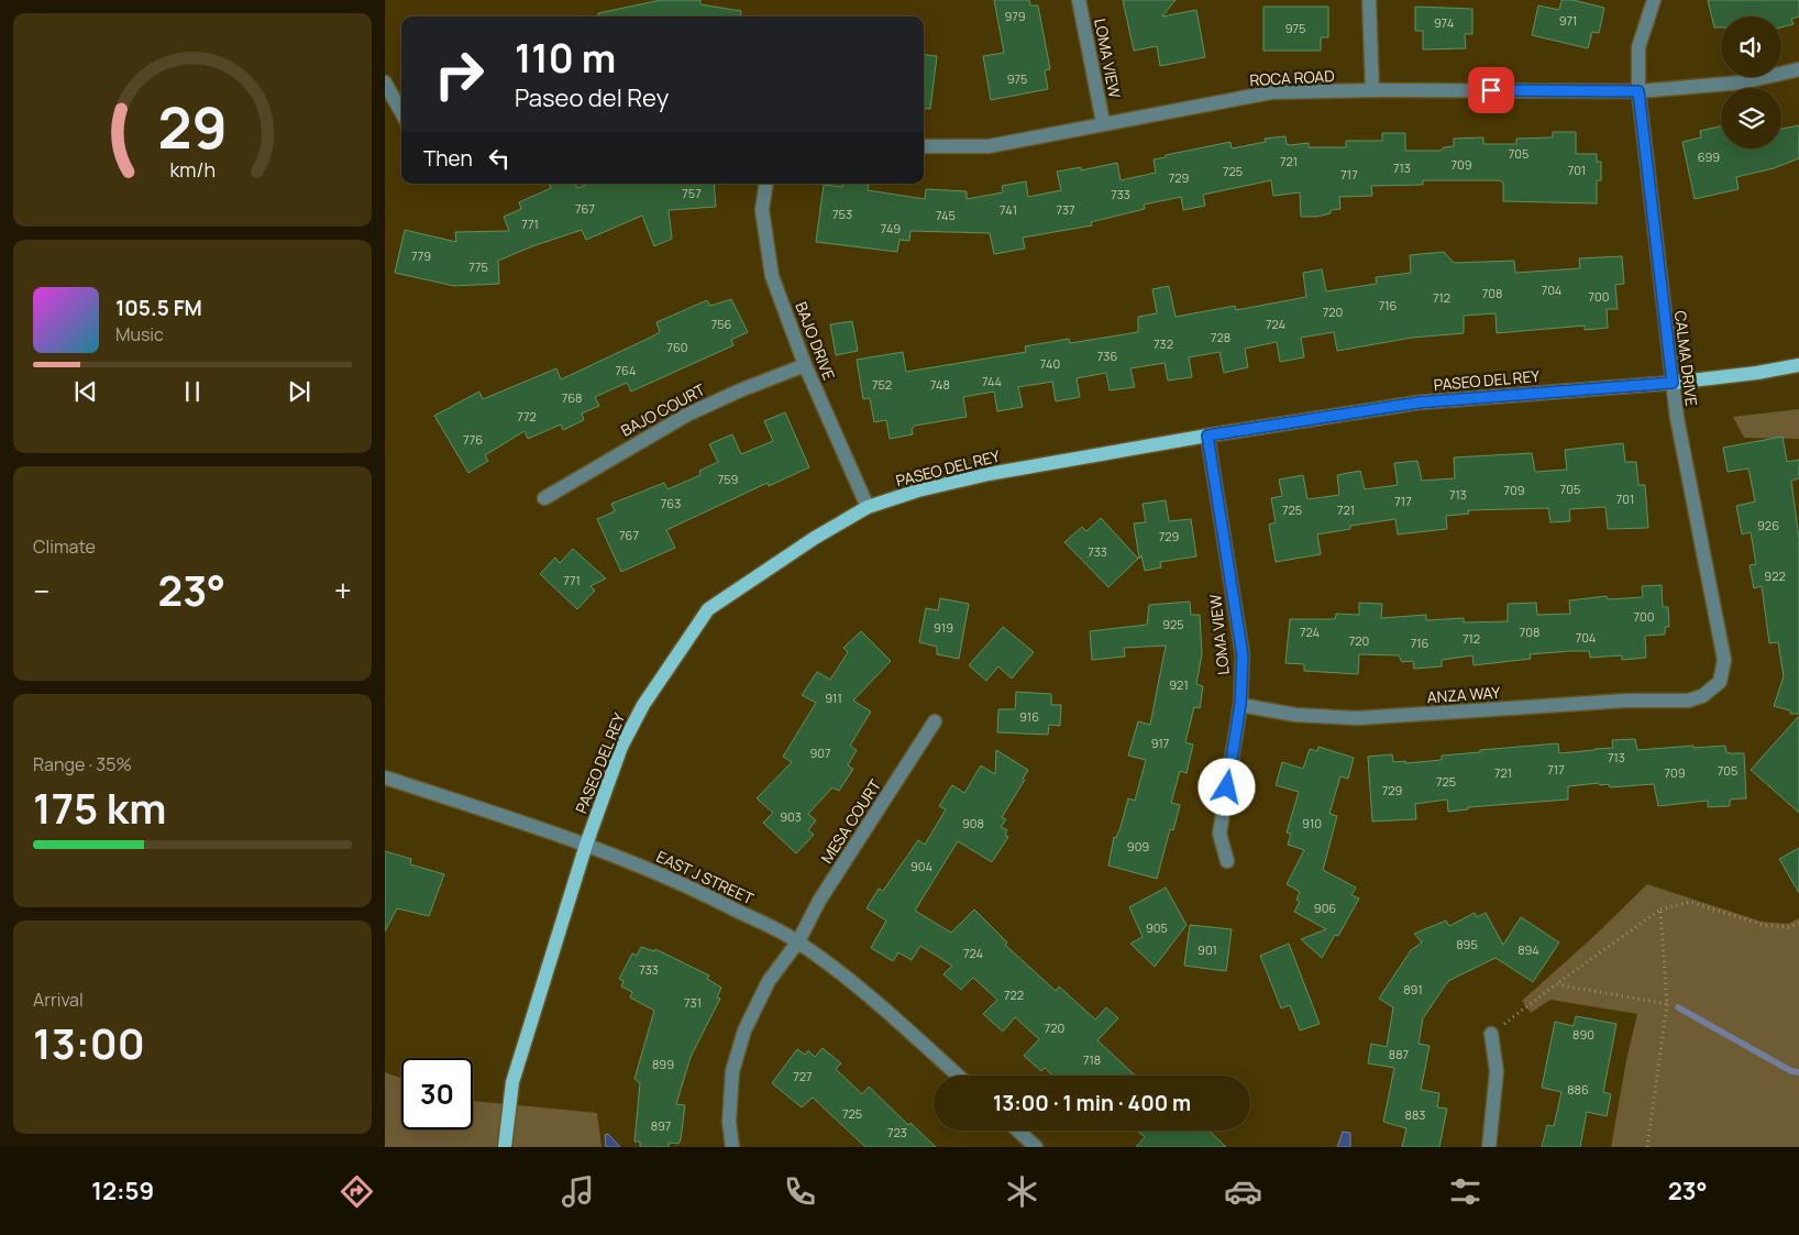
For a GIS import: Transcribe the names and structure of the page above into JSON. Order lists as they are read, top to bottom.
{
  "streets": {
    "main road": ["PASEO DEL REY"],
    "street": [
      "LOMA VIEW",
      "ROCA ROAD",
      "BAJO DRIVE",
      "CALMA DRIVE",
      "BAJO COURT",
      "ANZA WAY",
      "MESA COURT",
      "EAST J STREET"
    ]
  },
  "crossings": [
    ["LOMA VIEW", "ROCA ROAD"],
    ["LOMA VIEW", "PASEO DEL REY"],
    ["LOMA VIEW", "ANZA WAY"],
    ["ROCA ROAD", "CALMA DRIVE"],
    ["BAJO DRIVE", "PASEO DEL REY"],
    ["BAJO DRIVE", "BAJO COURT"],
    ["CALMA DRIVE", "PASEO DEL REY"],
    ["CALMA DRIVE", "ANZA WAY"],
    ["PASEO DEL REY", "EAST J STREET"],
    ["MESA COURT", "EAST J STREET"]
  ],
  "house_numbers": [
    "979",
    "971",
    "974",
    "975",
    "975",
    "705",
    "699",
    "721",
    "709",
    "713",
    "701",
    "725",
    "717",
    "729",
    "757",
    "733",
    "767",
    "741",
    "737",
    "753",
    "745",
    "771",
    "749",
    "779",
    "775",
    "704",
    "708",
    "700",
    "712",
    "716",
    "720",
    "756",
    "724",
    "728",
    "732",
    "760",
    "736",
    "740",
    "764",
    "744",
    "752",
    "748",
    "768",
    "772",
    "776",
    "759",
    "705",
    "709",
    "713",
    "701",
    "717",
    "763",
    "725",
    "721",
    "926",
    "767",
    "729",
    "733",
    "922",
    "771",
    "700",
    "925",
    "919",
    "724",
    "708",
    "704",
    "712",
    "720",
    "716",
    "921",
    "911",
    "916",
    "917",
    "907",
    "713",
    "717",
    "705",
    "721",
    "709",
    "725",
    "729",
    "903",
    "908",
    "910",
    "909",
    "904",
    "906",
    "905",
    "895",
    "901",
    "894",
    "724",
    "733",
    "891",
    "722",
    "731",
    "720",
    "890",
    "887",
    "718",
    "899",
    "727",
    "886",
    "725",
    "883",
    "897",
    "723"
  ],
  "page": {
    "turn": ["110 m", "Paseo del Rey"],
    "then": "Then",
    "song": ["105.5 FM", "Music"],
    "tile": [
      "Climate",
      ["Range · 35%", "175 km"],
      ["Arrival", "13:00"]
    ],
    "heat": ["−", "23°", "+"],
    "limit": "30",
    "trip": "13:00 · 1 min · 400 m",
    "tabs": ["12:59", "23°"],
    "gauge": ["29", "km/h"]
  }
}
